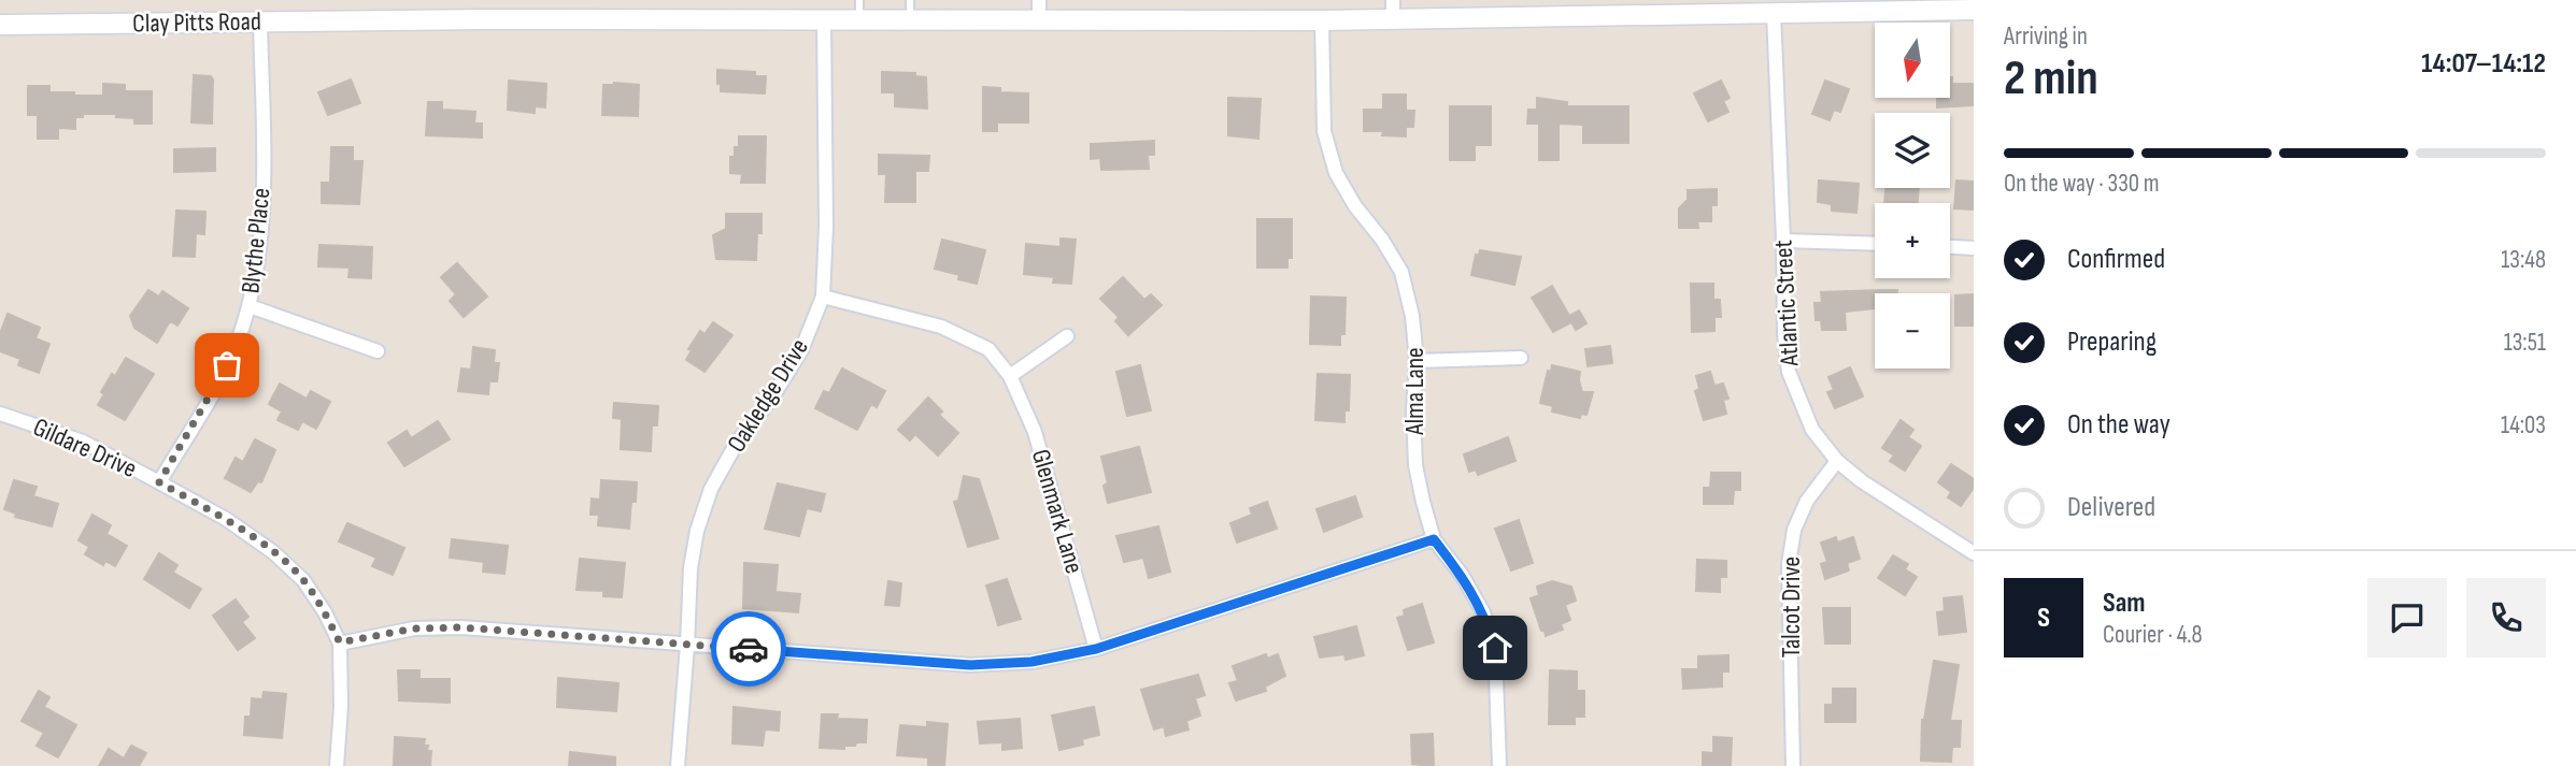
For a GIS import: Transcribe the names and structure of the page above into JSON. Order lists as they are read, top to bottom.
{
  "streets": {
    "street": [
      "Clay Pitts Road",
      "Blythe Place",
      "Atlantic Street",
      "Alma Lane",
      "Oakledge Drive",
      "Gildare Drive",
      "Glenmark Lane",
      "Talcot Drive"
    ]
  },
  "crossings": [
    ["Clay Pitts Road", "Blythe Place"],
    ["Clay Pitts Road", "Atlantic Street"],
    ["Clay Pitts Road", "Alma Lane"],
    ["Clay Pitts Road", "Oakledge Drive"],
    ["Blythe Place", "Gildare Drive"],
    ["Atlantic Street", "Talcot Drive"],
    ["Oakledge Drive", "Glenmark Lane"]
  ],
  "north": "bottom",
  "page": {
    "heading": ["2 min", "Arriving in", "14:07–14:12"],
    "panel": ["Sam", "Courier · 4.8"],
    "map_buttons": ["+", "−"],
    "bar": "On the way · 330 m",
    "list": [
      ["Confirmed", "13:48"],
      ["Preparing", "13:51"],
      ["On the way", "14:03"],
      "Delivered"
    ],
    "round": "S"
  }
}
